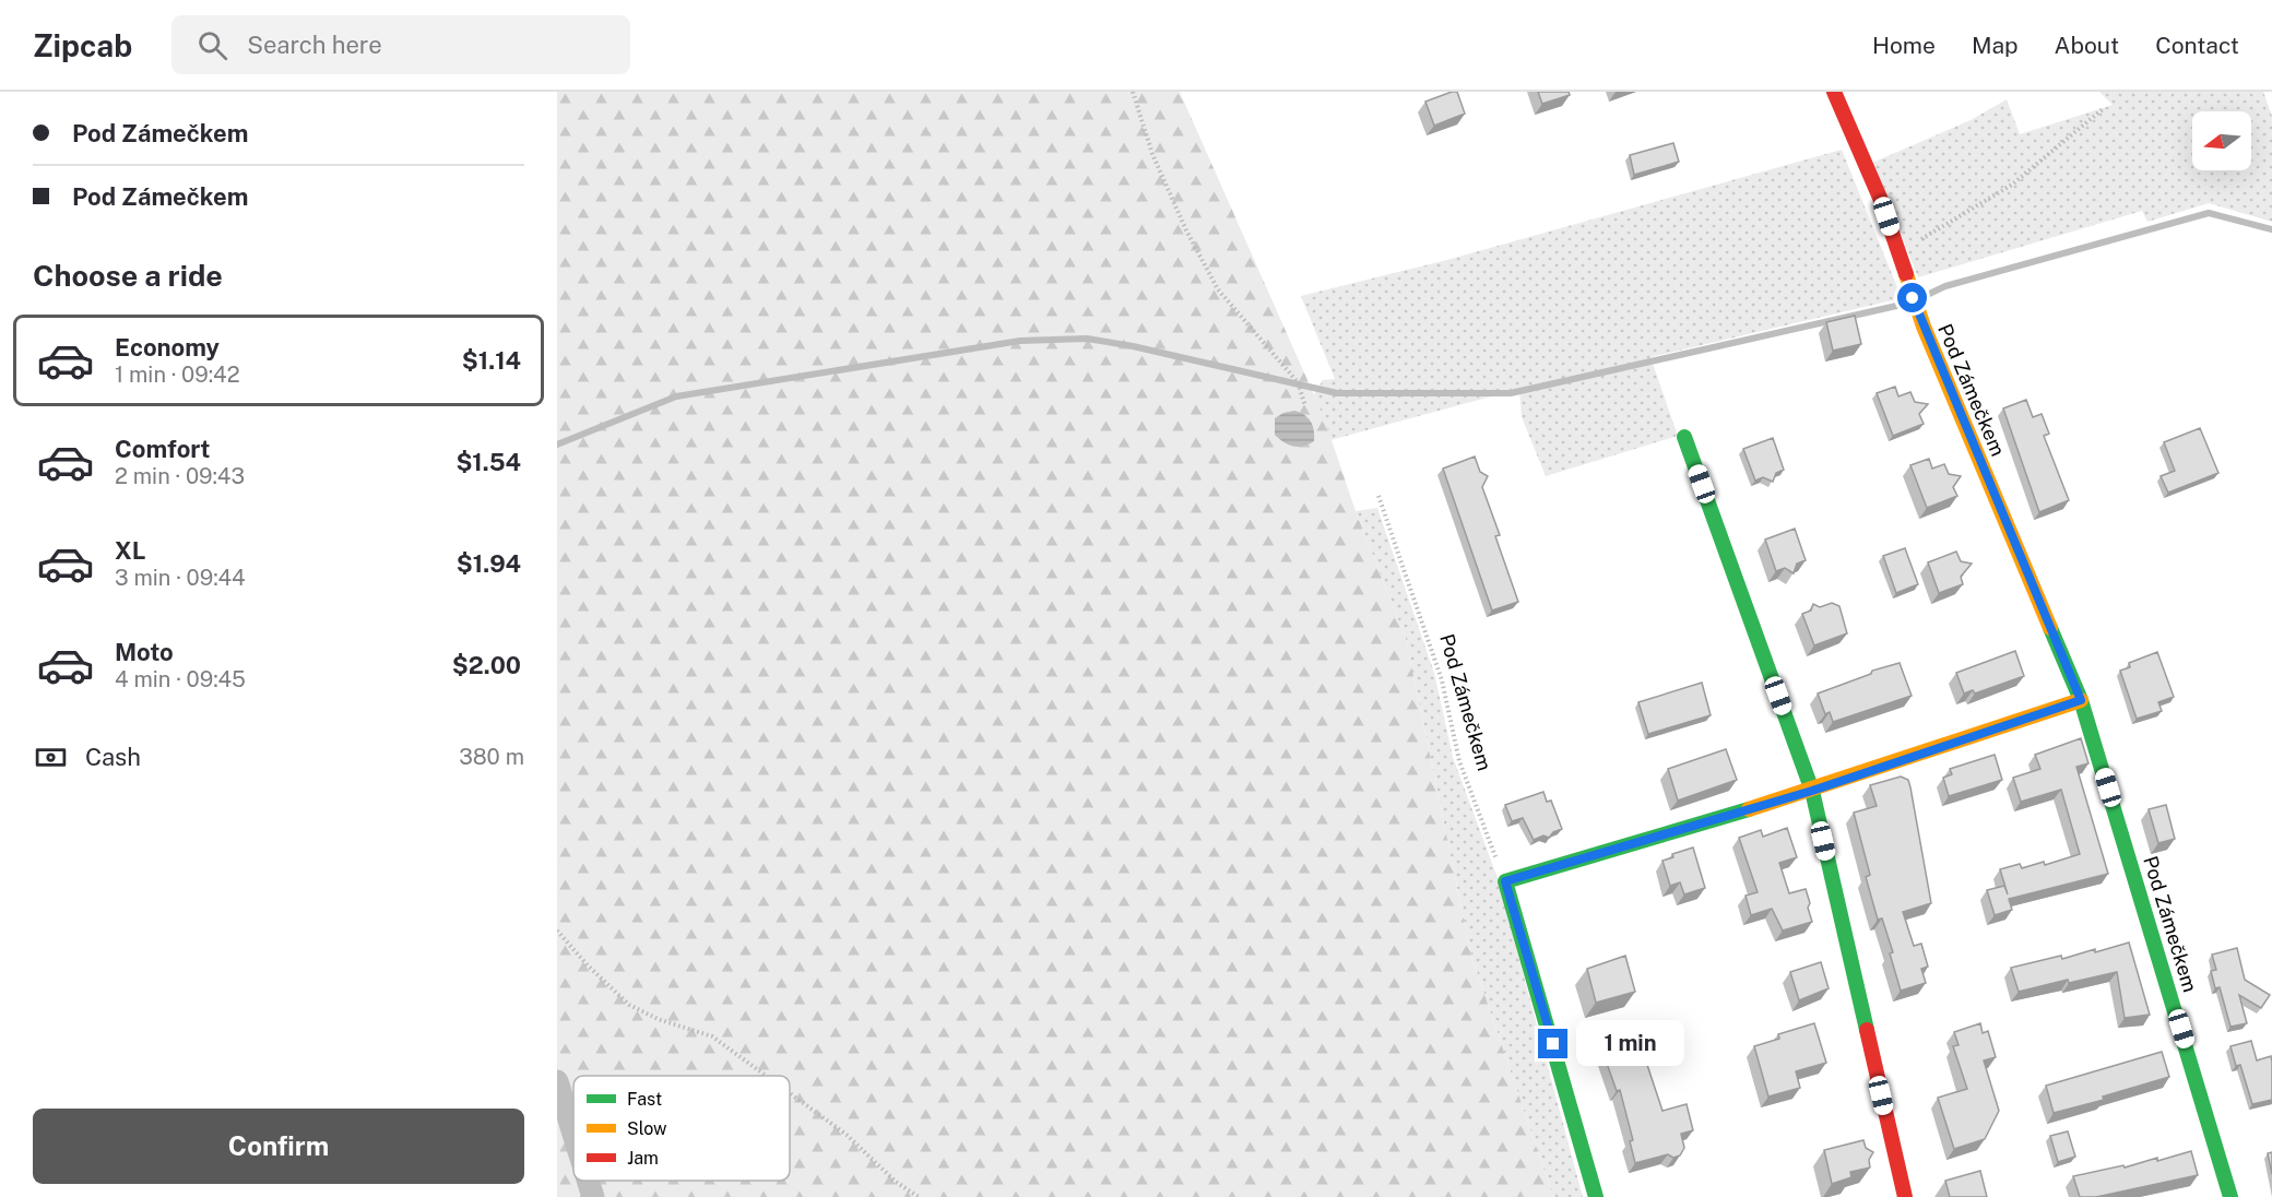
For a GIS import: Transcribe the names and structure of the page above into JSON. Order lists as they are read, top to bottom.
{
  "streets": {
    "street": ["Pod Zámečkem"]
  },
  "legend": ["Fast", "Slow", "Jam"],
  "north": "left",
  "page": {
    "header": "Zipcab",
    "search": "Search here",
    "nav": [
      "Home",
      "Map",
      "About",
      "Contact"
    ],
    "banner": ["Pod Zámečkem", "Pod Zámečkem"],
    "heading": "Choose a ride",
    "list": [
      {
        "name": "Economy",
        "note": "1 min · 09:42",
        "value": "$1.14"
      },
      {
        "name": "Comfort",
        "note": "2 min · 09:43",
        "value": "$1.54"
      },
      {
        "name": "XL",
        "note": "3 min · 09:44",
        "value": "$1.94"
      },
      {
        "name": "Moto",
        "note": "4 min · 09:45",
        "value": "$2.00"
      }
    ],
    "pay": ["Cash", "380 m"],
    "bubble": "1 min",
    "buttons": "Confirm"
  }
}
